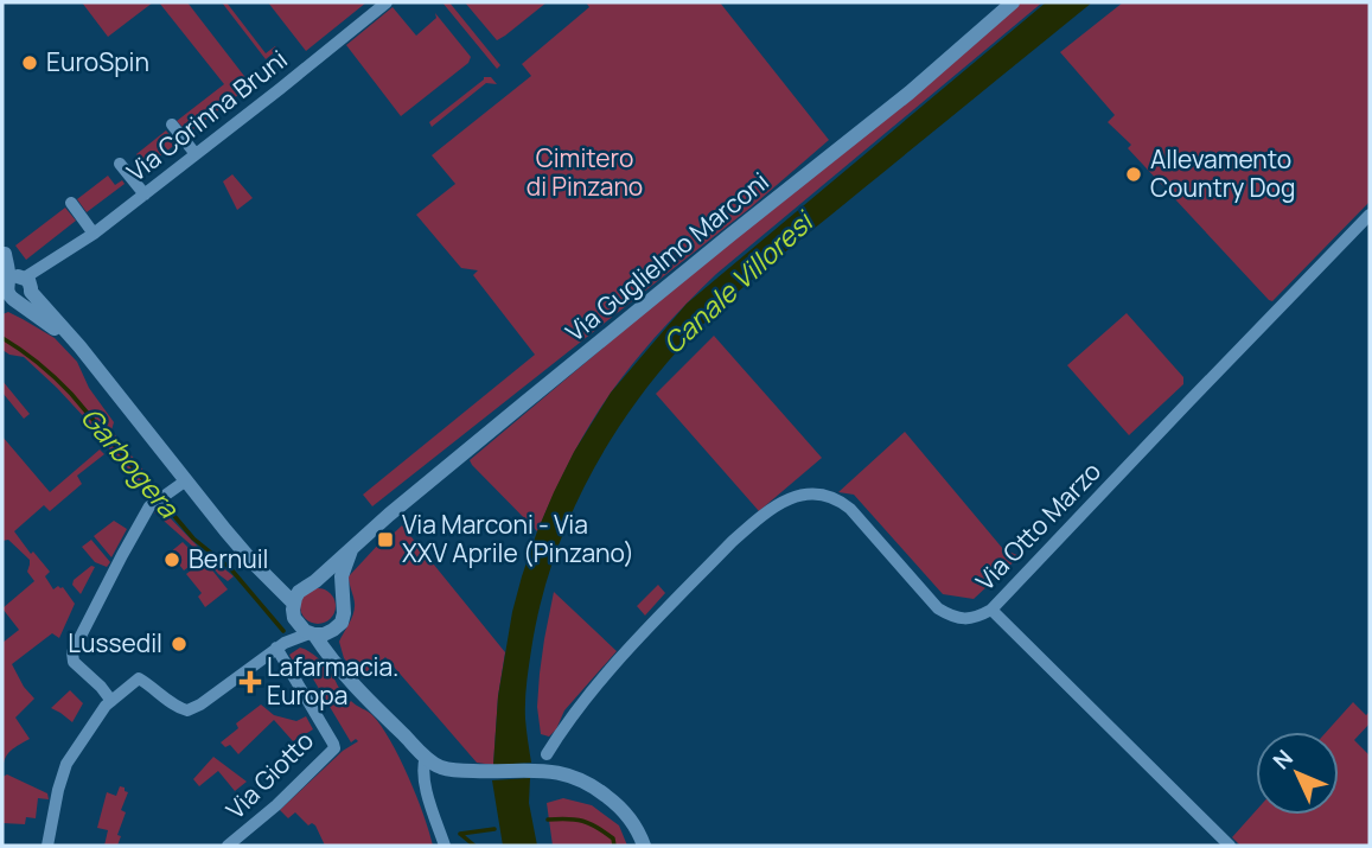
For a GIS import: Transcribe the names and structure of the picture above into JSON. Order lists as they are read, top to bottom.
{
  "streets": {
    "street": [
      "Via Corinna Bruni",
      "Via Guglielmo Marconi",
      "Via Otto Marzo",
      "Via Giotto"
    ]
  },
  "water": ["Canale Villoresi", "Garbogera"],
  "parks": ["Cimitero di Pinzano"],
  "places": {
    "other": [
      "EuroSpin",
      "Allevamento Country Dog",
      "Bernuil",
      "Lussedil"
    ],
    "transit": ["Via Marconi - Via XXV Aprile (Pinzano)"],
    "health": ["Lafarmacia. Europa"]
  },
  "north": "top left"
}
